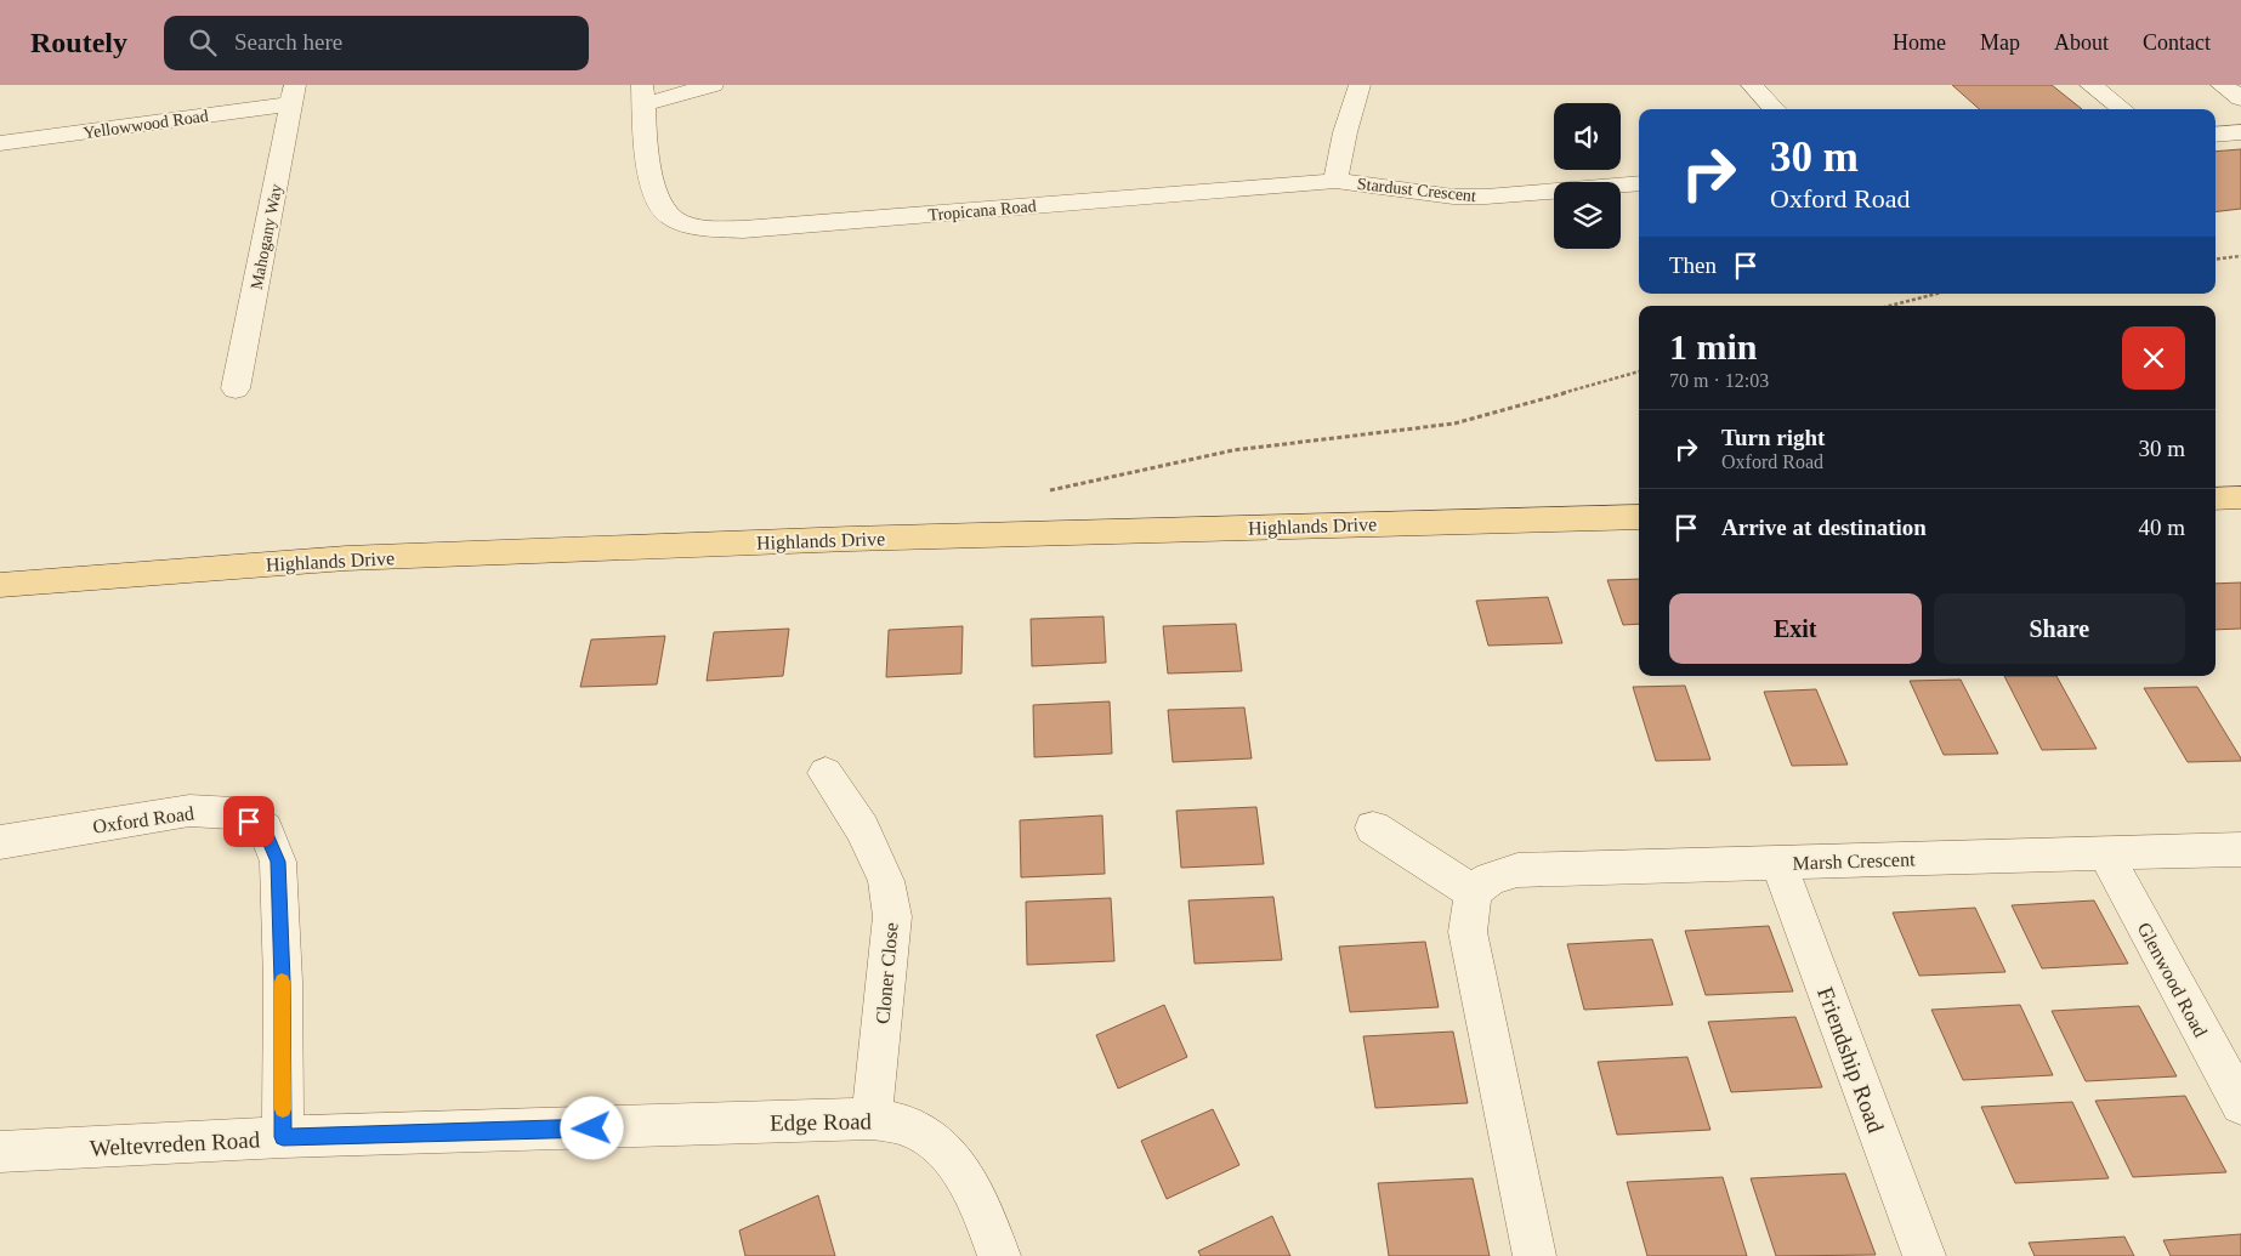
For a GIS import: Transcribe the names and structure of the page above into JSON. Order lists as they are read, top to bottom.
{
  "streets": {
    "main road": ["Highlands Drive"],
    "street": [
      "Yellowwood Road",
      "Stardust Crescent",
      "Tropicana Road",
      "Mahogany Way",
      "Oxford Road",
      "Marsh Crescent",
      "Cloner Close",
      "Glenwood Road",
      "Friendship Road",
      "Edge Road",
      "Weltevreden Road"
    ]
  },
  "crossings": [
    ["Yellowwood Road", "Mahogany Way"],
    ["Stardust Crescent", "Tropicana Road"],
    ["Oxford Road", "Weltevreden Road"],
    ["Marsh Crescent", "Glenwood Road"],
    ["Marsh Crescent", "Friendship Road"],
    ["Cloner Close", "Edge Road"],
    ["Edge Road", "Weltevreden Road"]
  ],
  "page": {
    "header": "Routely",
    "search": "Search here",
    "nav": [
      "Home",
      "Map",
      "About",
      "Contact"
    ],
    "turn": ["30 m", "Oxford Road"],
    "then": "Then",
    "heading": ["1 min", "70 m · 12:03"],
    "list": [
      {
        "name": "Turn right",
        "note": "Oxford Road",
        "value": "30 m"
      },
      {
        "name": "Arrive at destination",
        "value": "40 m"
      }
    ],
    "buttons": ["Exit", "Share"]
  }
}
